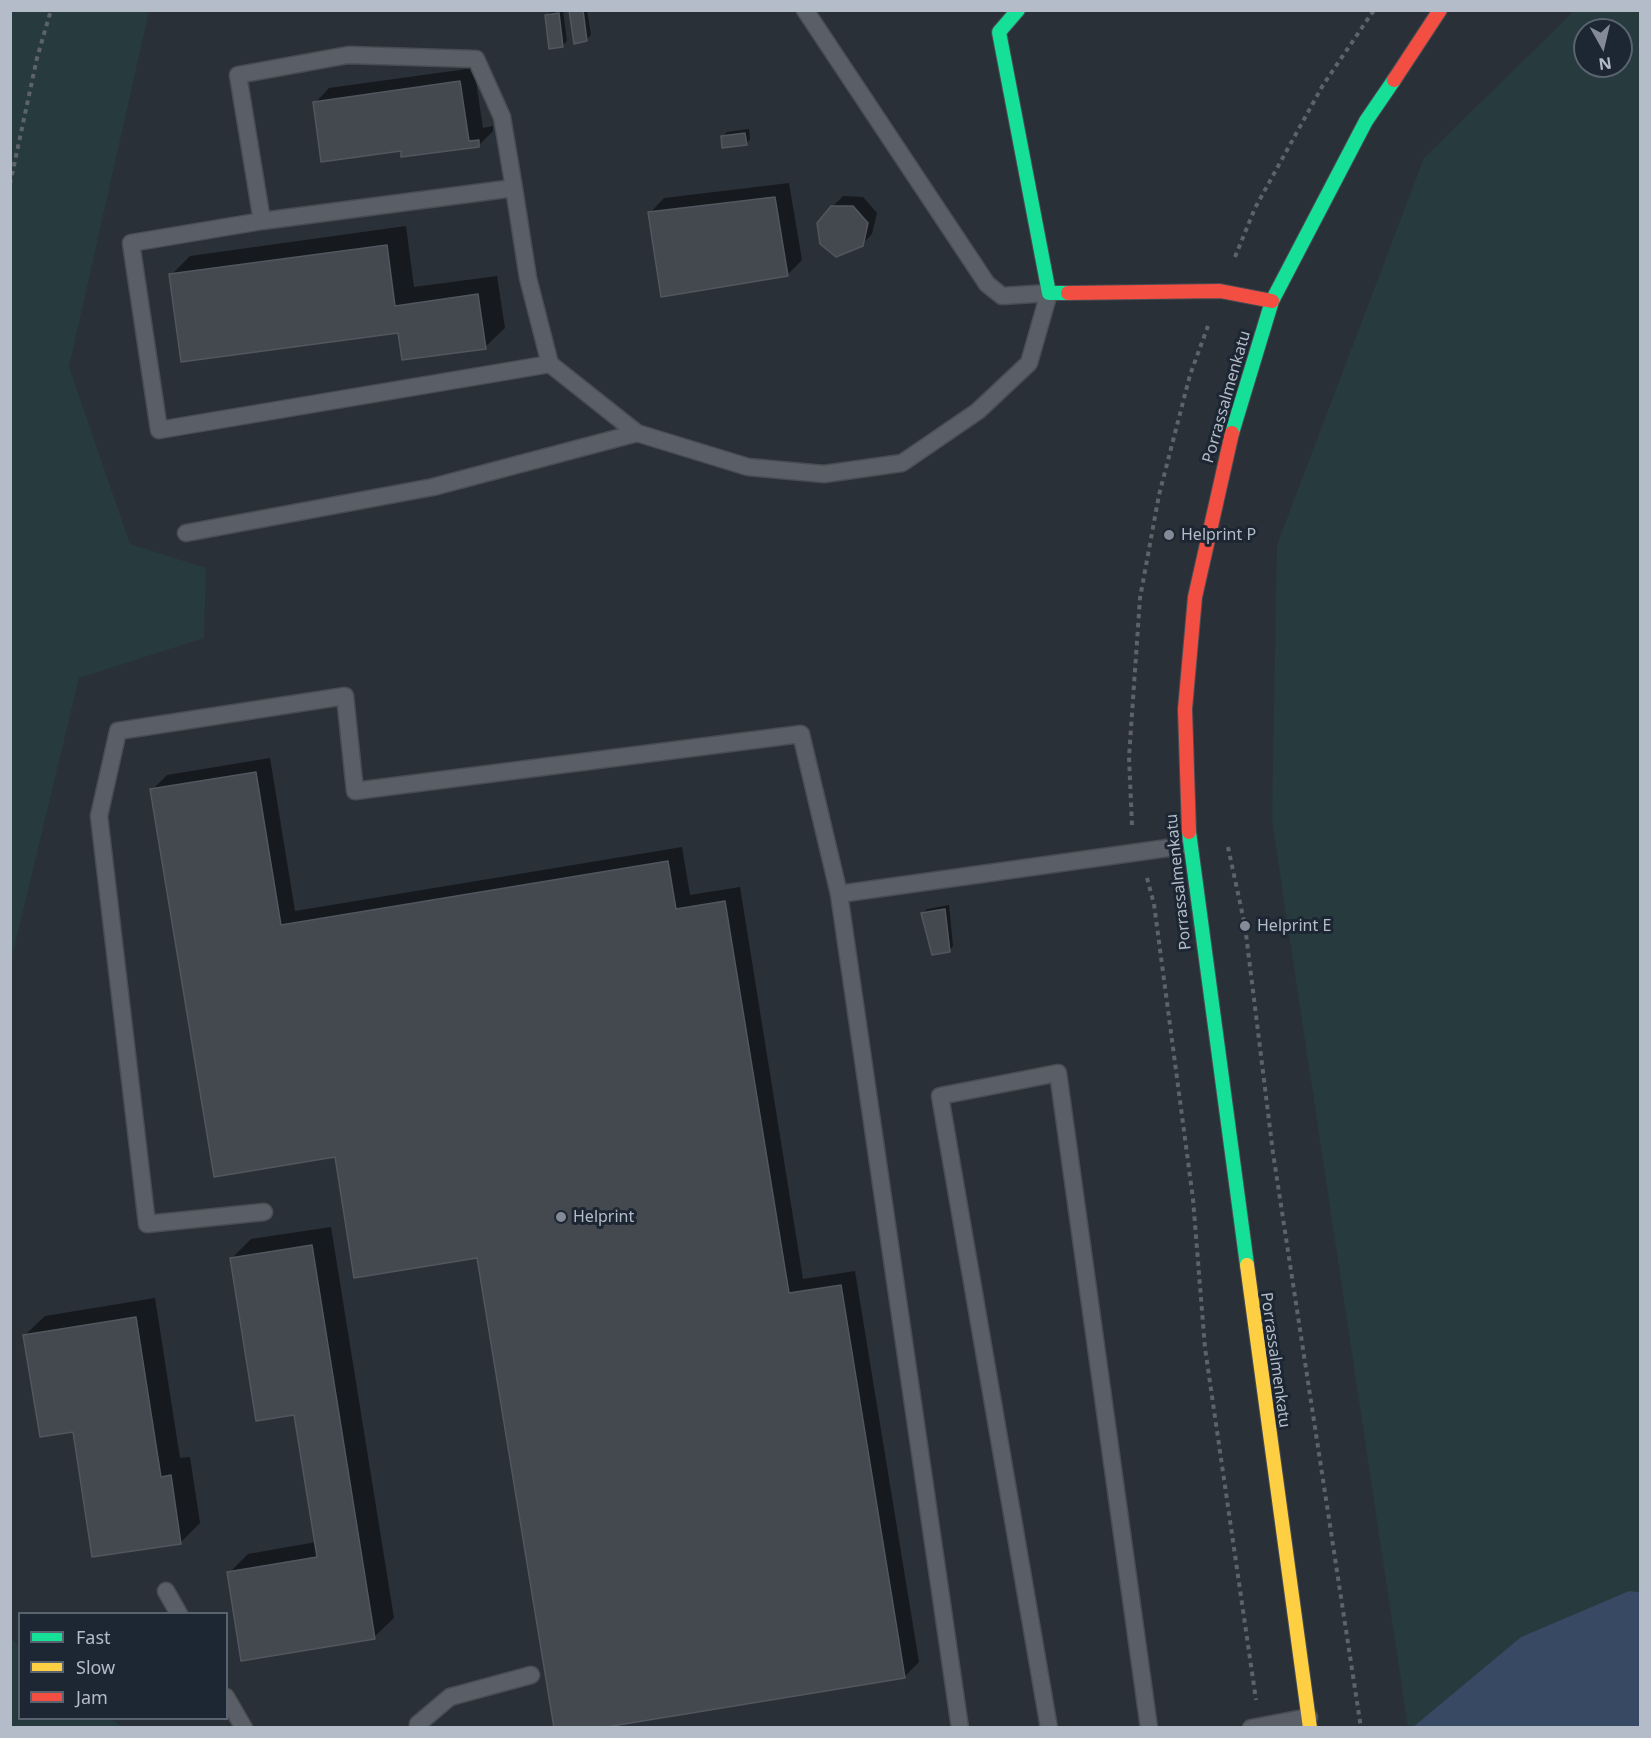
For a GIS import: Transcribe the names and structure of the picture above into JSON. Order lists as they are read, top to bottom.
{
  "streets": {
    "street": ["Porrassalmenkatu"]
  },
  "places": ["Helprint P", "Helprint E", "Helprint"],
  "legend": ["Fast", "Slow", "Jam"],
  "north": "bottom"
}
